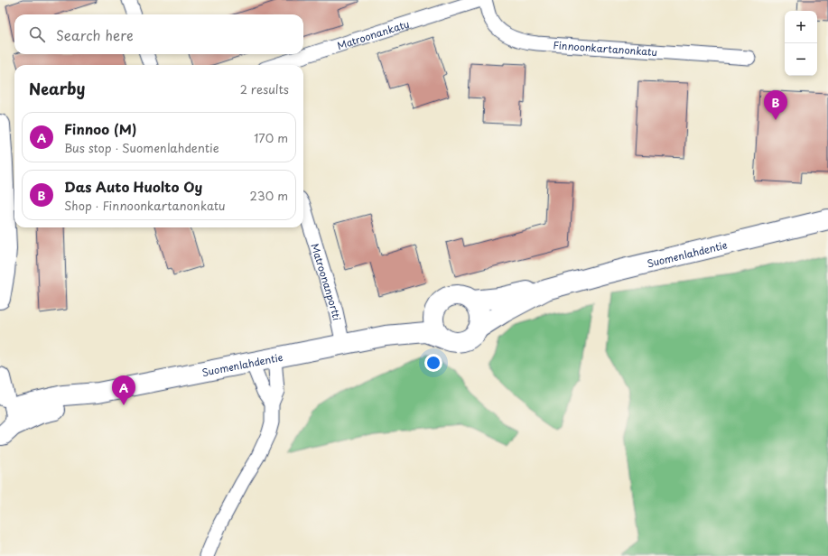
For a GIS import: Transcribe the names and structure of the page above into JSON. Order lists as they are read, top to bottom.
{
  "streets": {
    "main road": ["Suomenlahdentie"],
    "street": ["Matroonankatu", "Finnoonkartanonkatu", "Matroonanportti"]
  },
  "crossings": [
    ["Suomenlahdentie", "Matroonanportti"]
  ],
  "page": {
    "map_buttons": ["+", "−"],
    "search": "Search here",
    "heading": ["Nearby", "2 results"],
    "pins": ["B", "A"],
    "list": [
      {
        "mark": "A",
        "name": "Finnoo (M)",
        "note": "Bus stop · Suomenlahdentie",
        "value": "170 m"
      },
      {
        "mark": "B",
        "name": "Das Auto Huolto Oy",
        "note": "Shop · Finnoonkartanonkatu",
        "value": "230 m"
      }
    ]
  }
}
